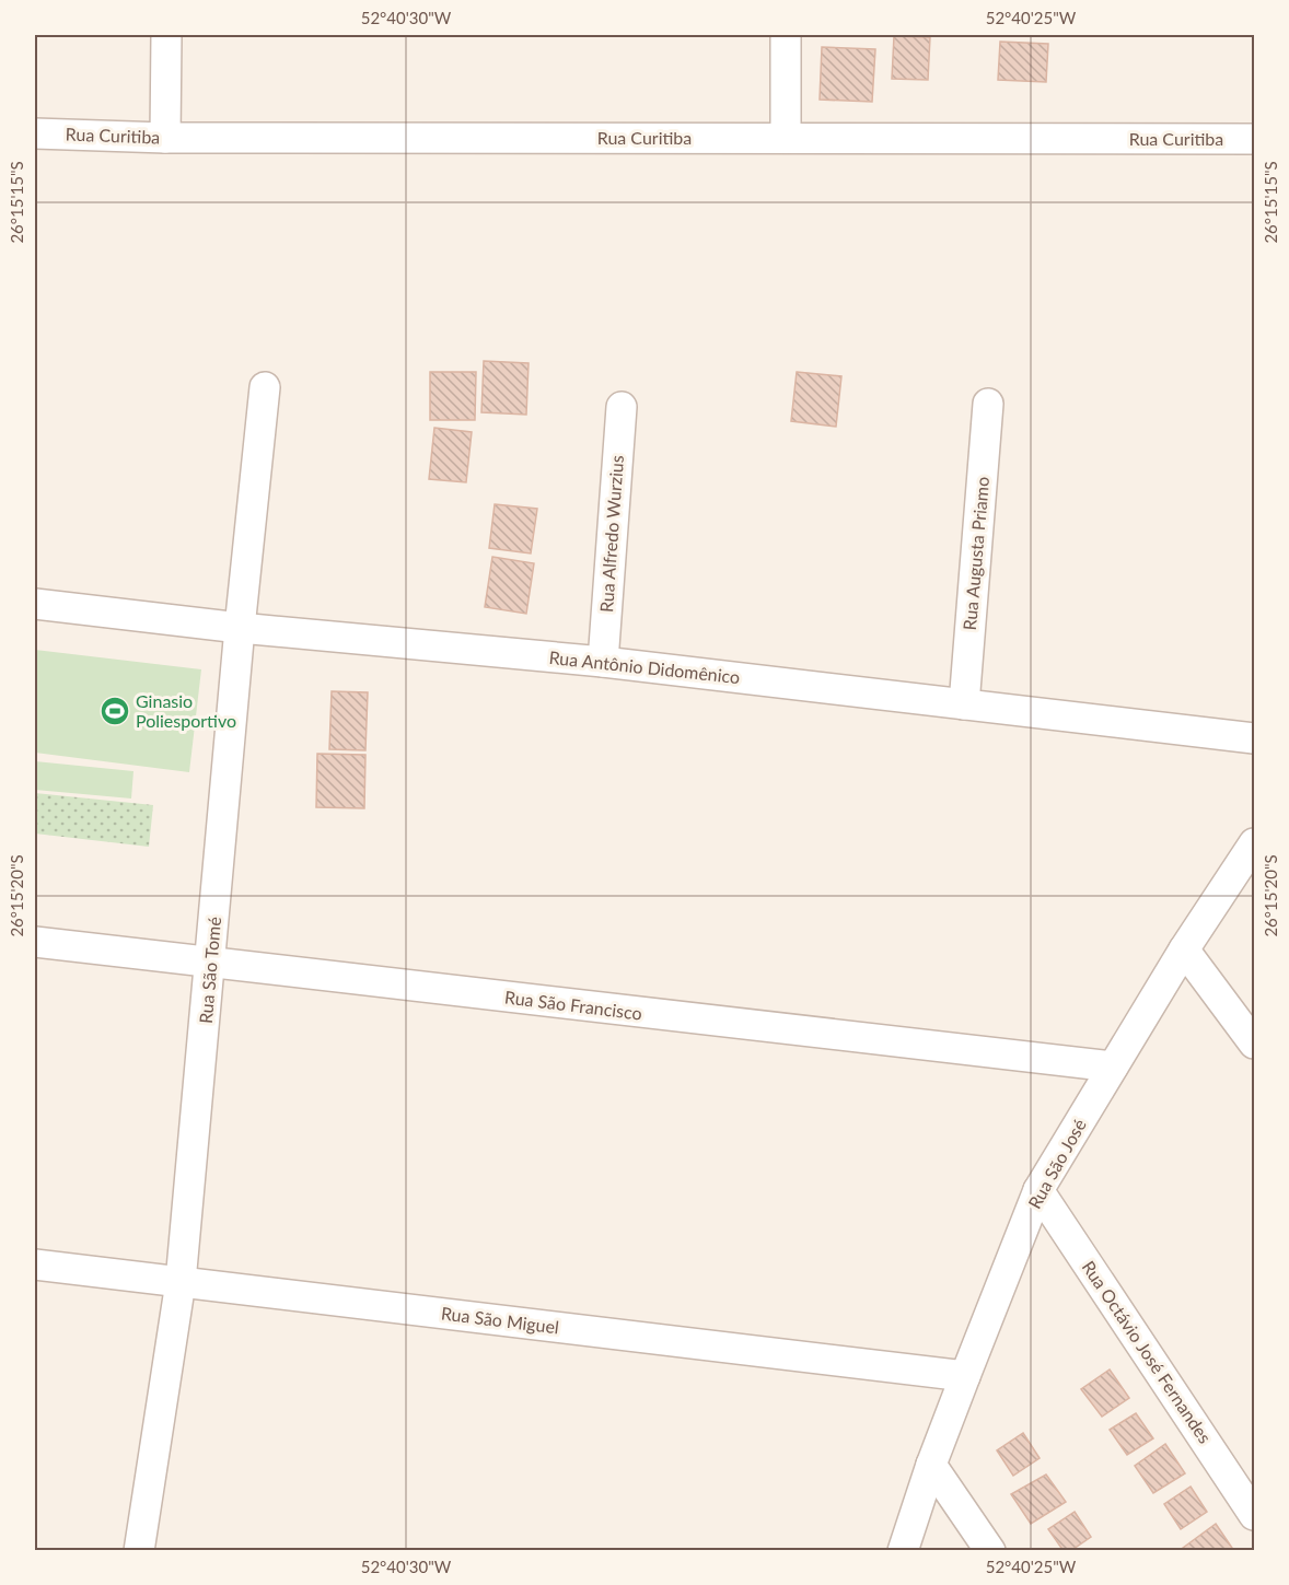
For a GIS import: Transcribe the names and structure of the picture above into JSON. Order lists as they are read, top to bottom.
{
  "streets": {
    "street": [
      "Rua Curitiba",
      "Rua Alfredo Wurzius",
      "Rua Augusta Priamo",
      "Rua Antônio Didomênico",
      "Rua São Tomé",
      "Rua São Francisco",
      "Rua São José",
      "Rua São Miguel",
      "Rua Octávio José Fernandes"
    ]
  },
  "crossings": [
    ["Rua Alfredo Wurzius", "Rua Antônio Didomênico"],
    ["Rua Augusta Priamo", "Rua Antônio Didomênico"],
    ["Rua Antônio Didomênico", "Rua São Tomé"],
    ["Rua São Tomé", "Rua São Francisco"],
    ["Rua São Tomé", "Rua São Miguel"],
    ["Rua São Francisco", "Rua São José"],
    ["Rua São José", "Rua São Miguel"],
    ["Rua São José", "Rua Octávio José Fernandes"]
  ],
  "places": {
    "sports": ["Ginasio Poliesportivo"]
  },
  "coordinates": [
    "52°40'30\"W",
    "52°40'25\"W",
    "26°15'15\"S",
    "26°15'20\"S"
  ]
}
